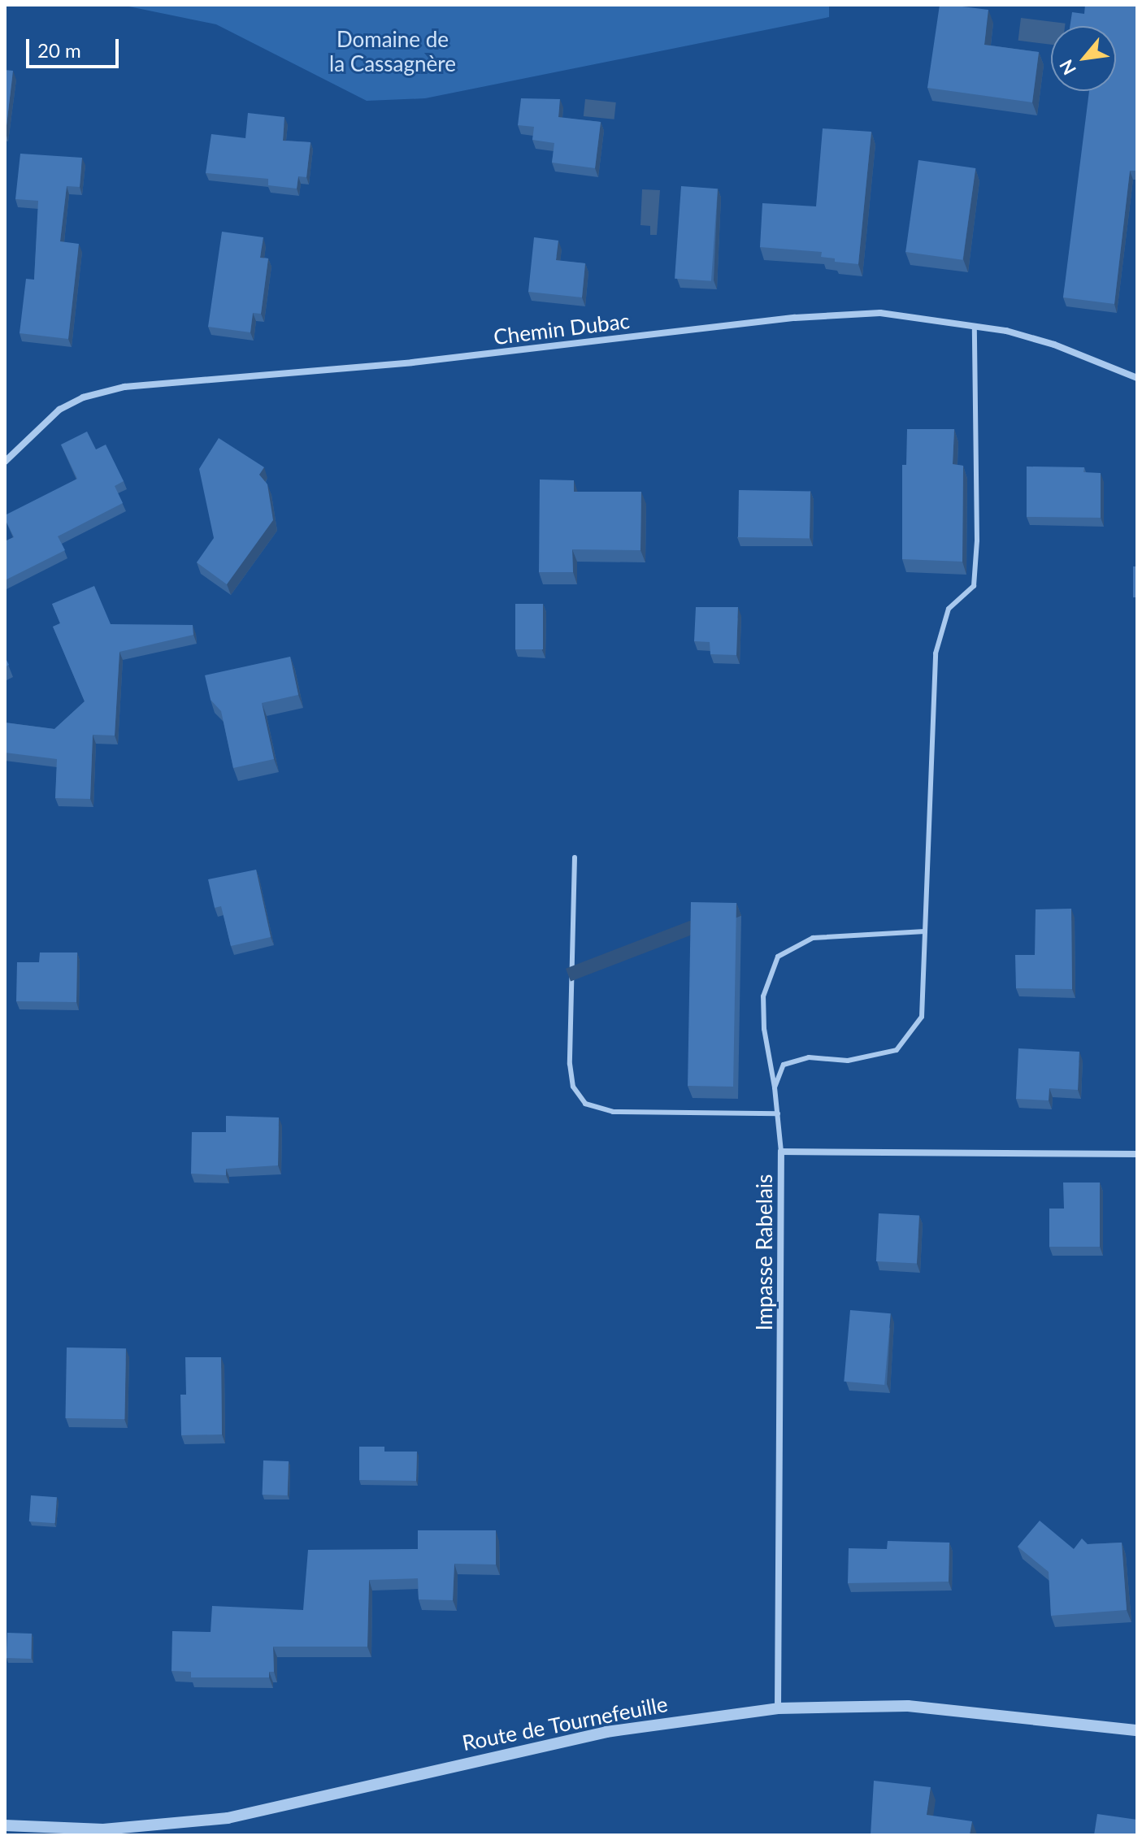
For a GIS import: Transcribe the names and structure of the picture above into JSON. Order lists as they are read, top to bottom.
{
  "streets": {
    "street": ["Chemin Dubac", "Impasse Rabelais", "Route de Tournefeuille"]
  },
  "crossings": [
    ["Impasse Rabelais", "Route de Tournefeuille"]
  ],
  "parks": ["Domaine de la Cassagnère"],
  "scale_bar": "20 m",
  "north": "bottom left"
}
